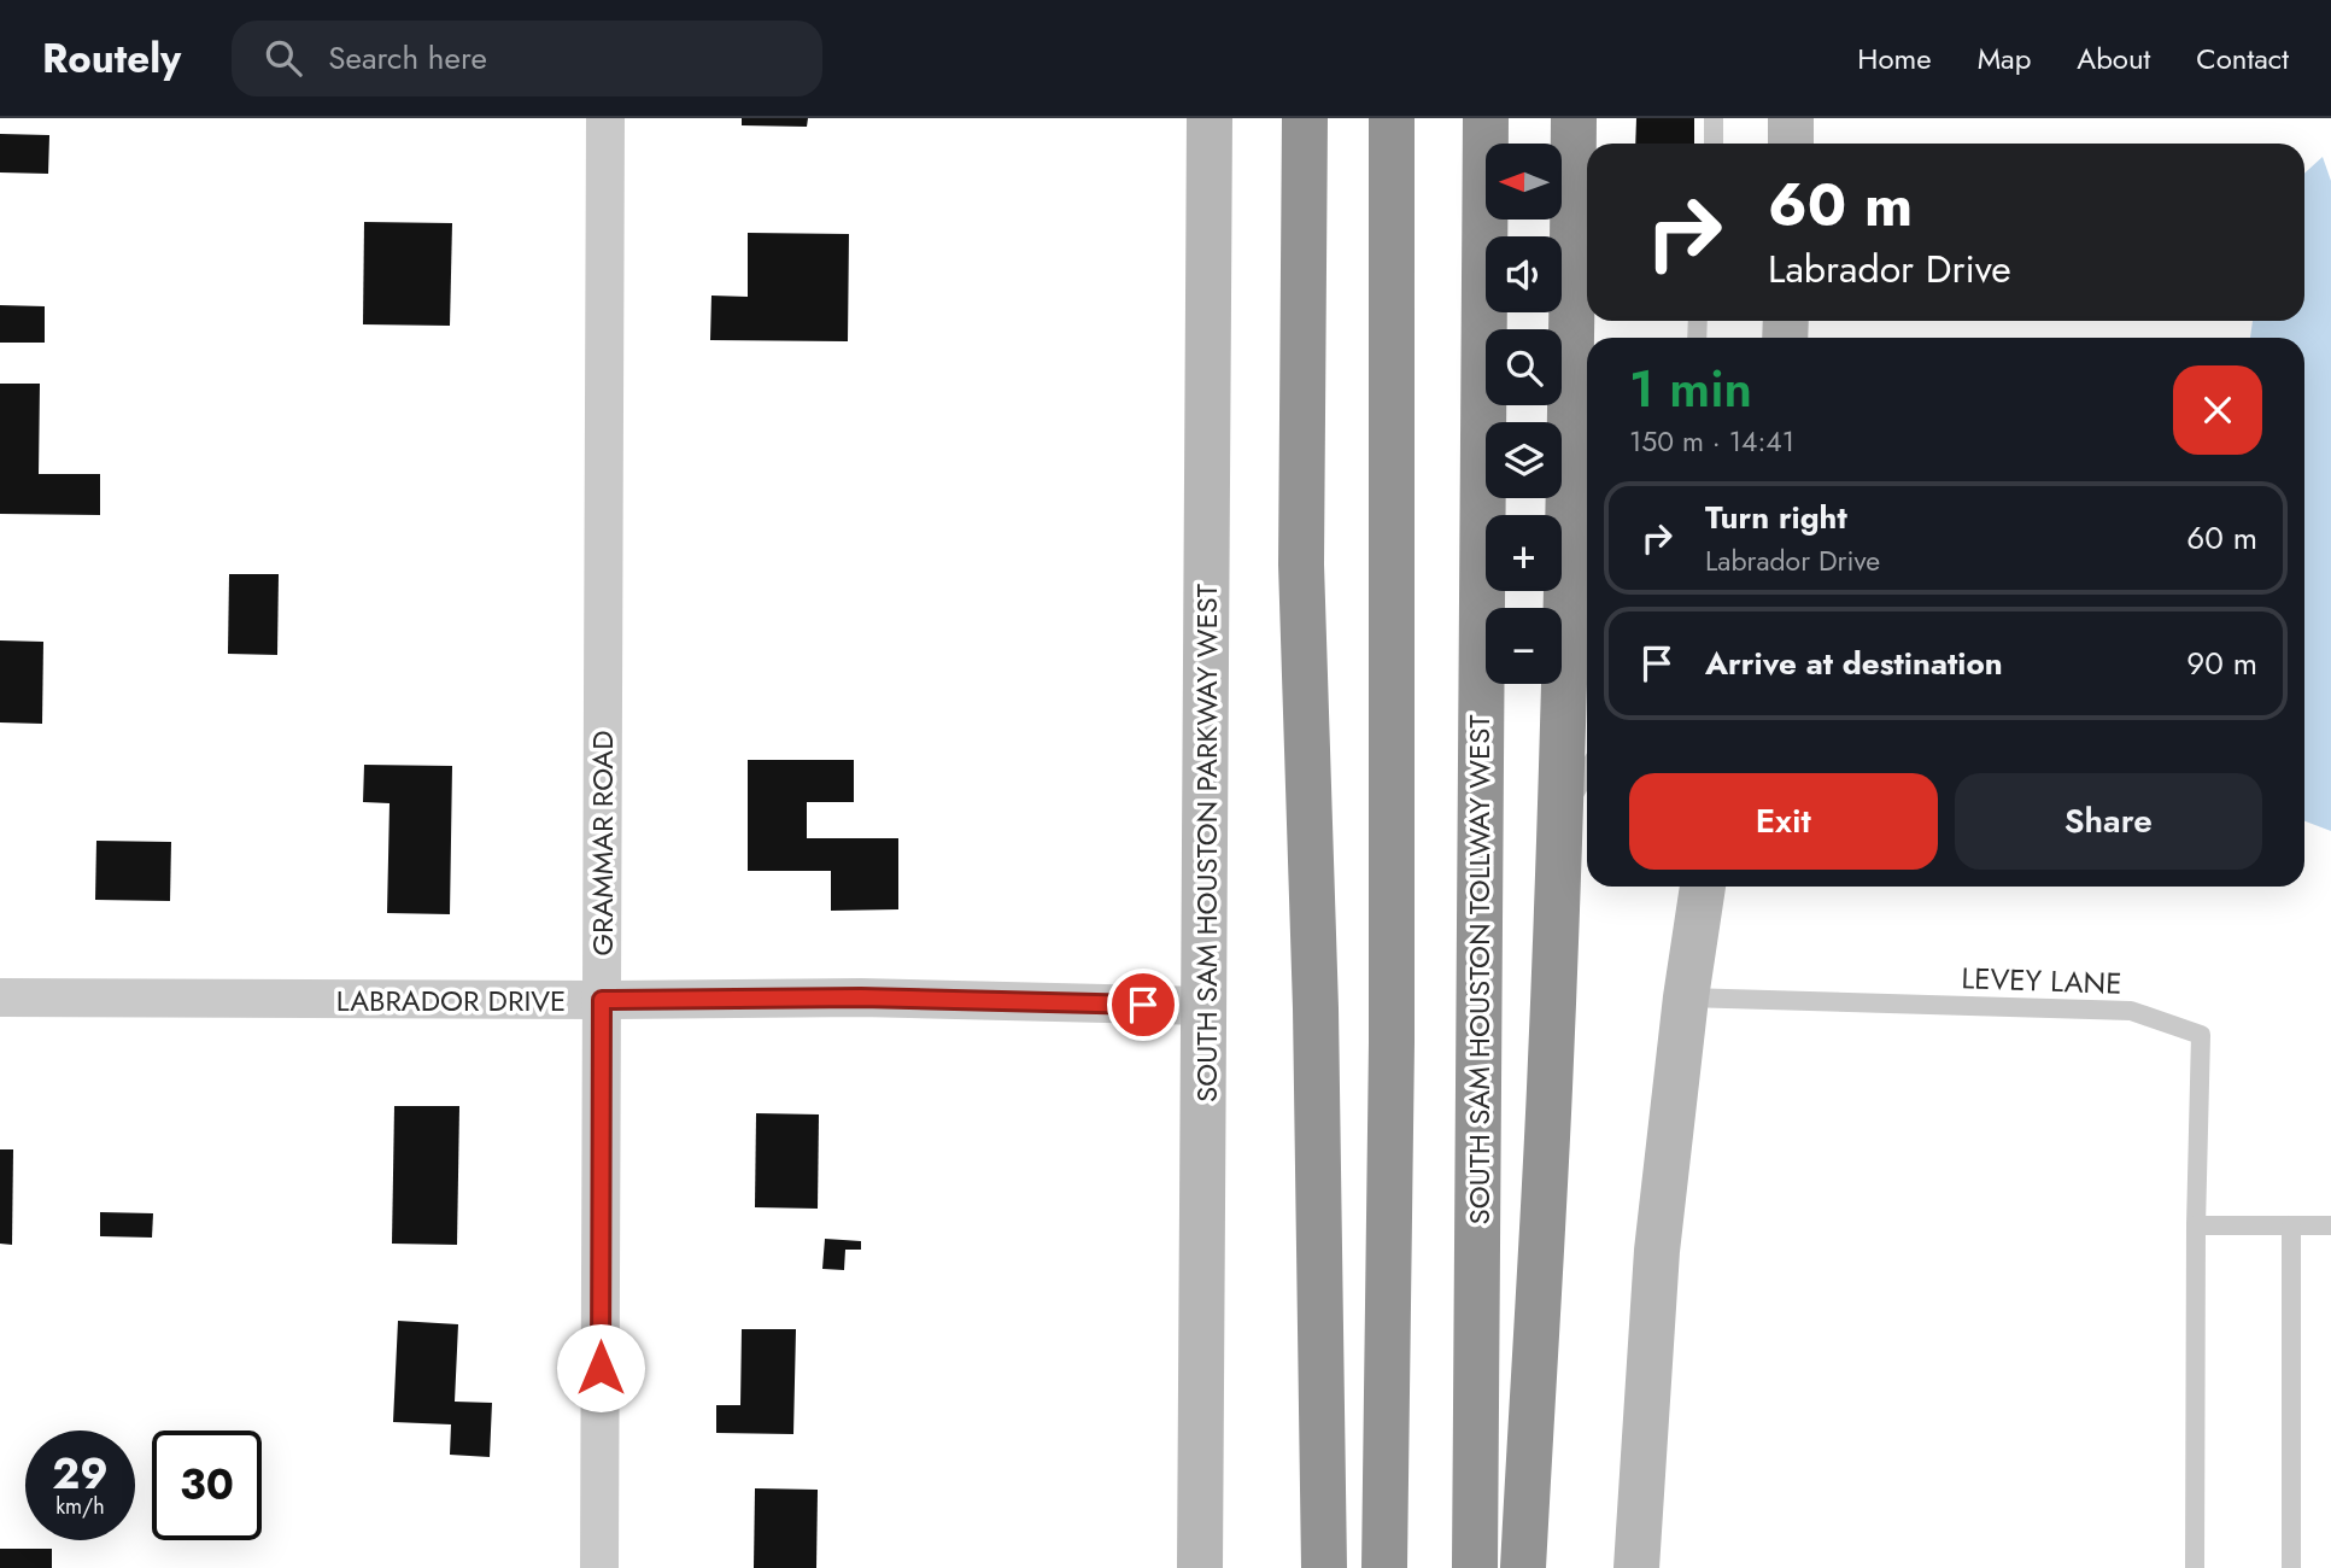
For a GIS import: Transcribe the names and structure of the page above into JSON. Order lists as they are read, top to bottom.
{
  "streets": {
    "highway": ["SOUTH SAM HOUSTON TOLLWAY WEST"],
    "main road": ["SOUTH SAM HOUSTON PARKWAY WEST"],
    "street": ["GRAMMAR ROAD", "LABRADOR DRIVE"],
    "lane": ["LEVEY LANE"]
  },
  "crossings": [
    ["GRAMMAR ROAD", "LABRADOR DRIVE"],
    ["SOUTH SAM HOUSTON PARKWAY WEST", "LABRADOR DRIVE"]
  ],
  "north": "left",
  "page": {
    "header": "Routely",
    "search": "Search here",
    "nav": [
      "Home",
      "Map",
      "About",
      "Contact"
    ],
    "map_buttons": ["+", "−"],
    "turn": ["60 m", "Labrador Drive"],
    "heading": ["1 min", "150 m · 14:41"],
    "list": [
      {
        "name": "Turn right",
        "note": "Labrador Drive",
        "value": "60 m"
      },
      {
        "name": "Arrive at destination",
        "value": "90 m"
      }
    ],
    "buttons": ["Exit", "Share"],
    "speed": "29 km/h",
    "limit": "30"
  }
}
